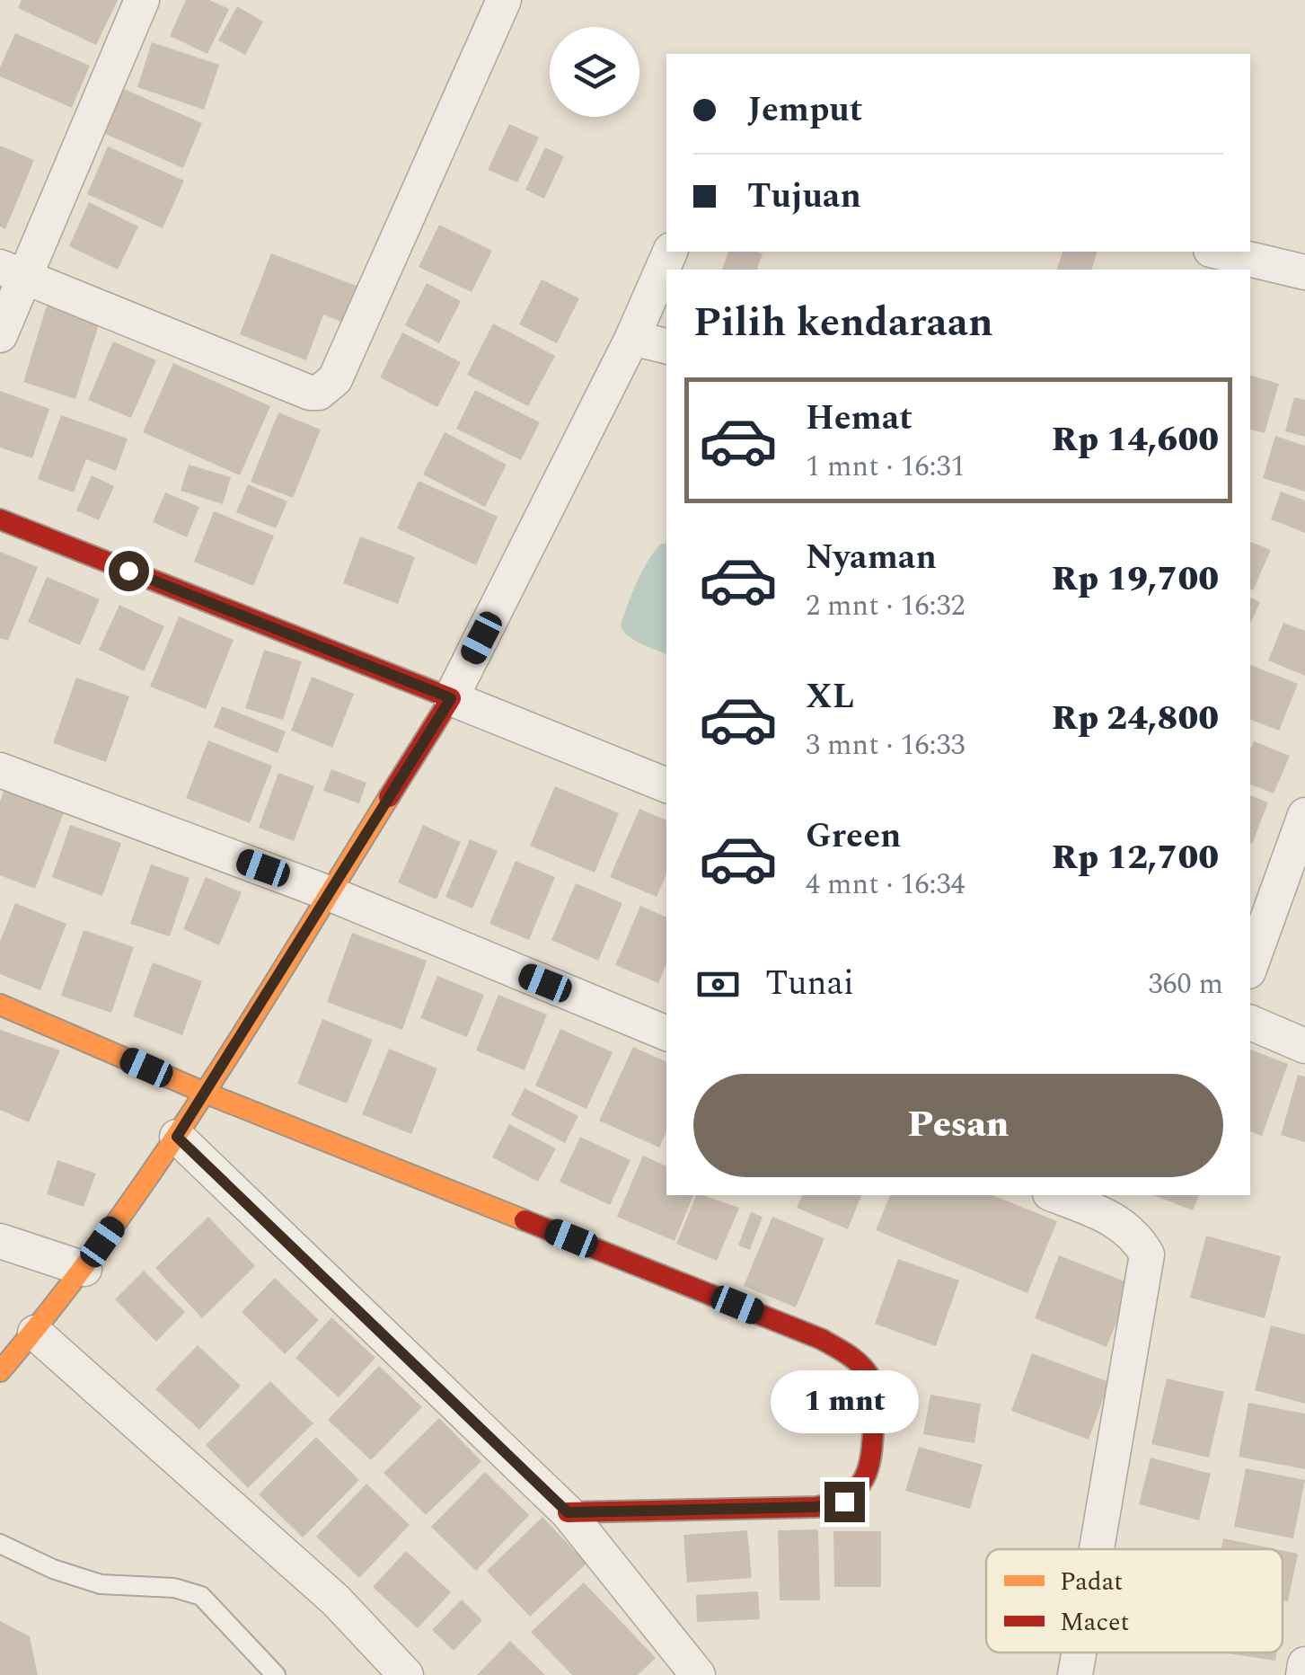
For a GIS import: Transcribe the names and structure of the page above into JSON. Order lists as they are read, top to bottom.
{
  "legend": ["Padat", "Macet"],
  "page": {
    "banner": ["Jemput", "Tujuan"],
    "heading": "Pilih kendaraan",
    "list": [
      {
        "name": "Hemat",
        "note": "1 mnt · 16:31",
        "value": "Rp 14,600"
      },
      {
        "name": "Nyaman",
        "note": "2 mnt · 16:32",
        "value": "Rp 19,700"
      },
      {
        "name": "XL",
        "note": "3 mnt · 16:33",
        "value": "Rp 24,800"
      },
      {
        "name": "Green",
        "note": "4 mnt · 16:34",
        "value": "Rp 12,700"
      }
    ],
    "pay": ["Tunai", "360 m"],
    "buttons": "Pesan",
    "bubble": "1 mnt"
  }
}
